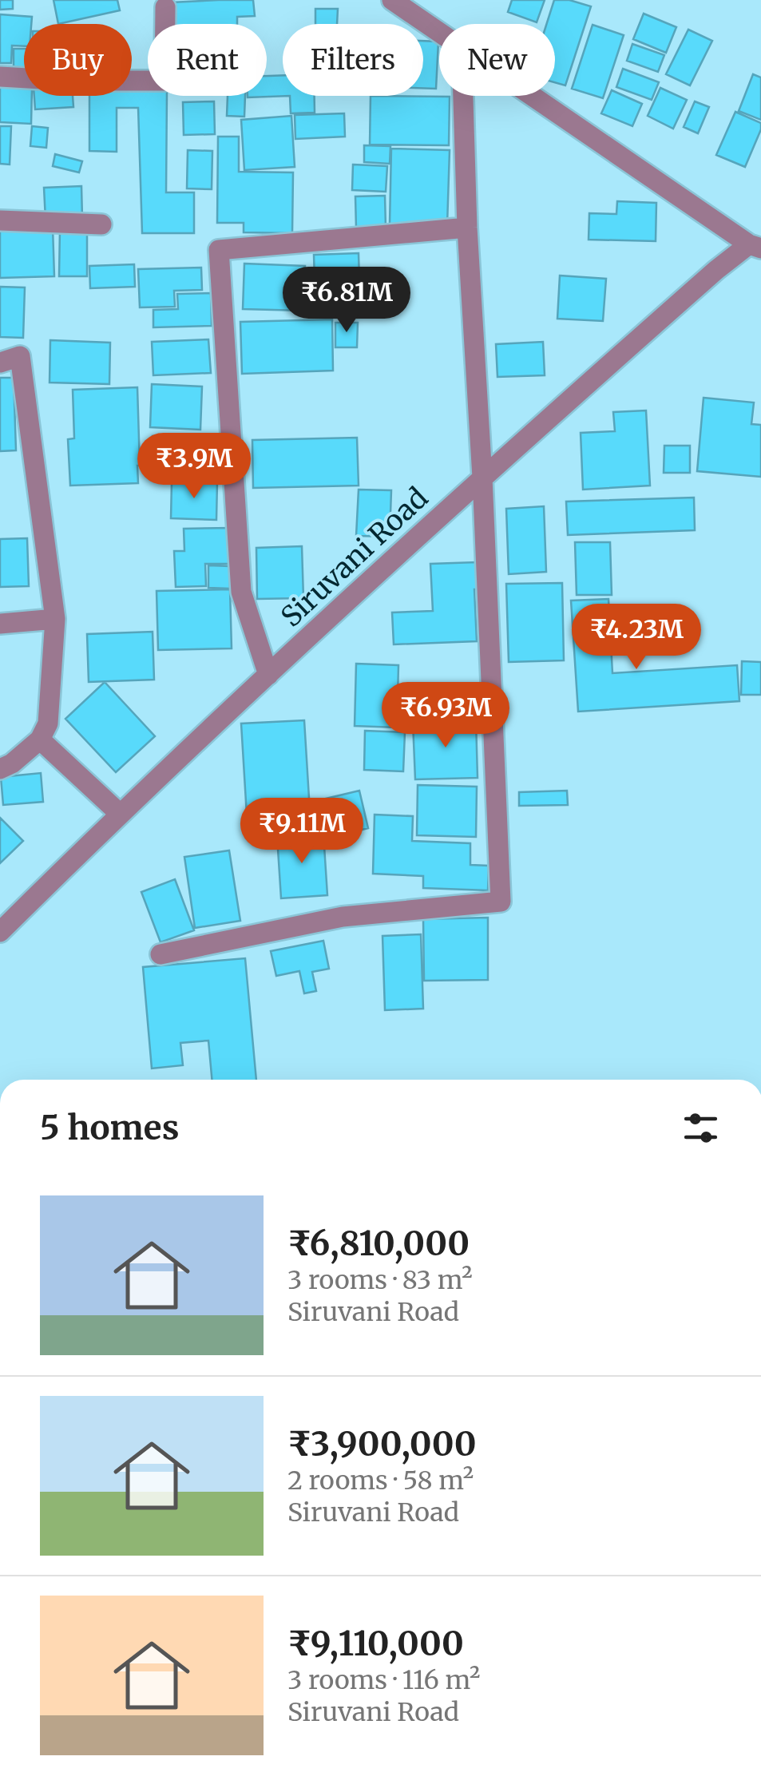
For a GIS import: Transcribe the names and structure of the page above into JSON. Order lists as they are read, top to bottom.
{
  "streets": {
    "street": ["Siruvani Road"]
  },
  "page": {
    "chip": [
      "Buy",
      "Rent",
      "Filters",
      "New"
    ],
    "price": [
      "₹6.81M",
      "₹3.9M",
      "₹4.23M",
      "₹6.93M",
      "₹9.11M"
    ],
    "heading": "5 homes",
    "list": [
      {
        "name": "₹6,810,000",
        "note": "3 rooms · 83 m² · Siruvani Road"
      },
      {
        "name": "₹3,900,000",
        "note": "2 rooms · 58 m² · Siruvani Road"
      },
      {
        "name": "₹9,110,000",
        "note": "3 rooms · 116 m² · Siruvani Road"
      }
    ]
  }
}
